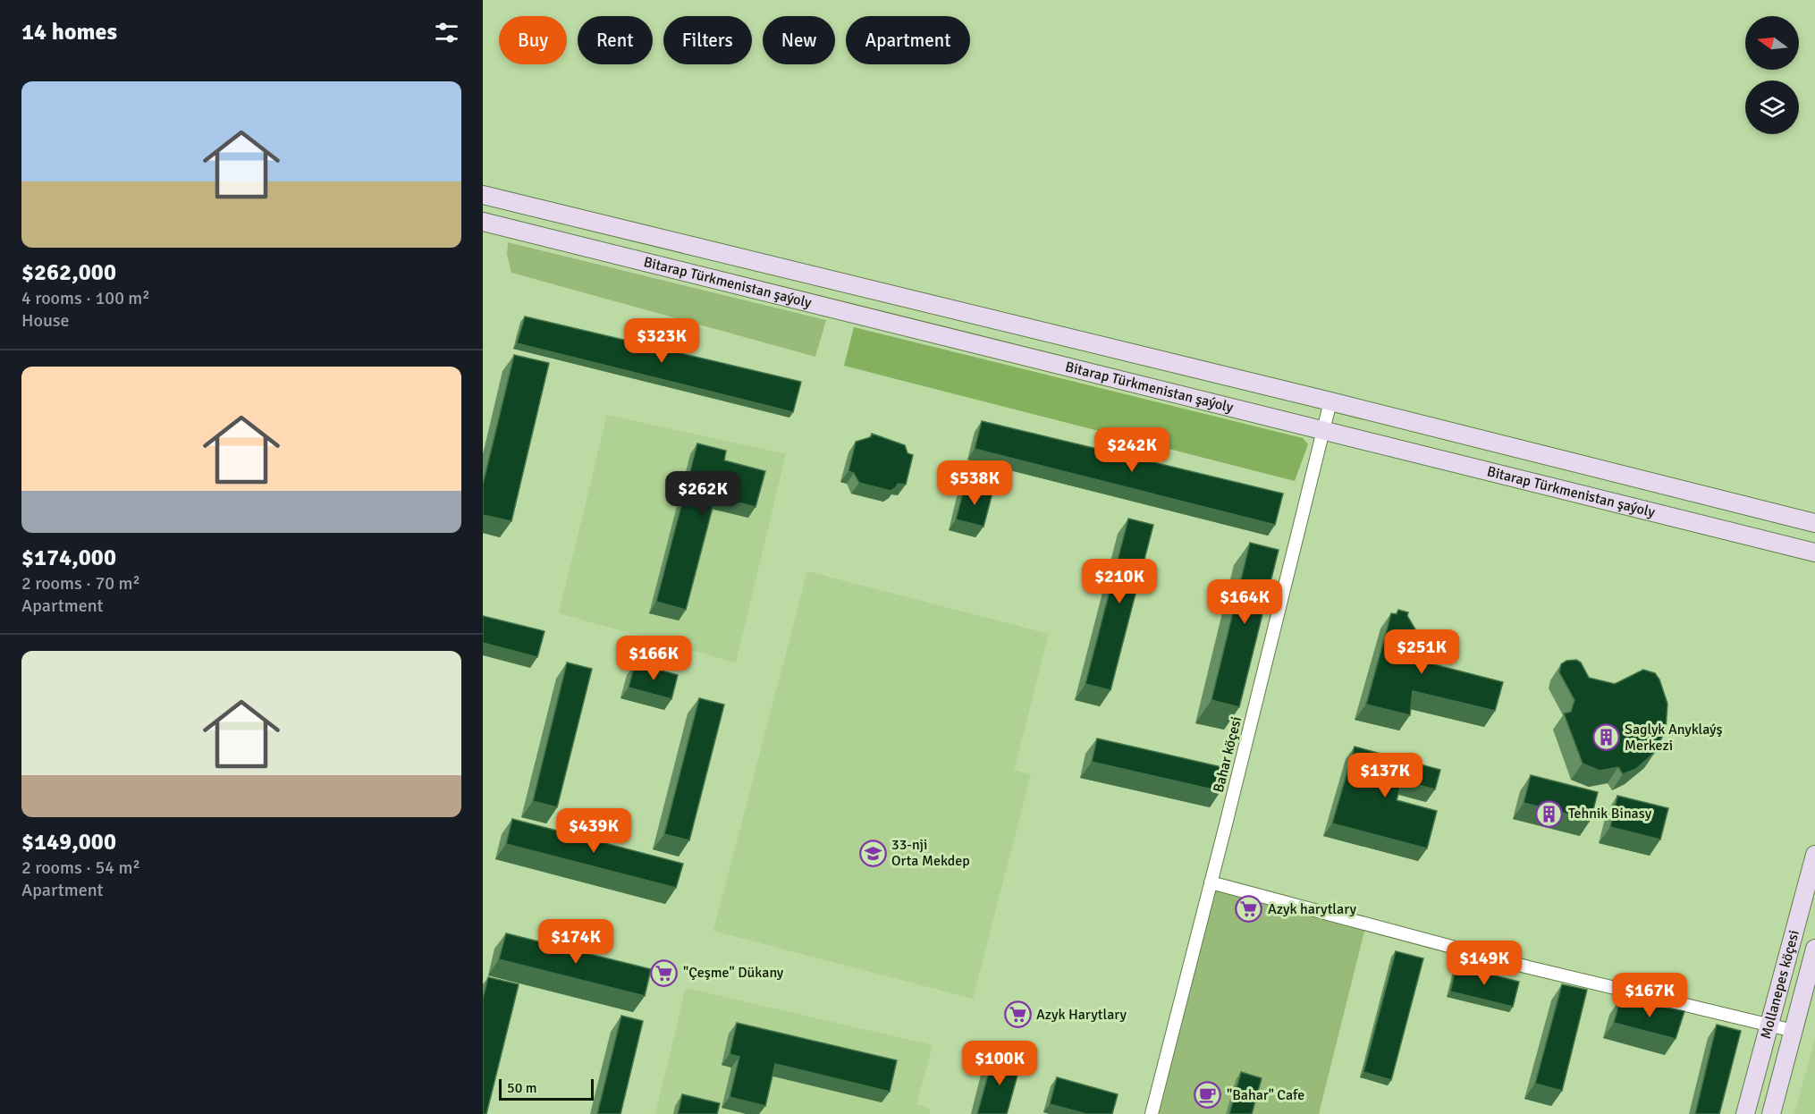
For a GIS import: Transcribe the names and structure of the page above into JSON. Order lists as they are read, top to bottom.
{
  "streets": {
    "main road": ["Bitarap Türkmenistan şaýoly", "Mollanepes köçesi"],
    "street": ["Bahar köçesi"]
  },
  "crossings": [
    ["Bitarap Türkmenistan şaýoly", "Bahar köçesi"]
  ],
  "places": {
    "building": ["Saglyk Anyklaýş Merkezi", "Tehnik Binasy"],
    "school or university": ["33-nji Orta Mekdep"],
    "supermarket": ["Azyk harytlary", "\"Çeşme\" Dükany", "Azyk Harytlary"],
    "cafe": ["\"Bahar\" Cafe"]
  },
  "scale_bar": "50 m",
  "north": "left",
  "page": {
    "heading": "14 homes",
    "chip": [
      "Buy",
      "Rent",
      "Filters",
      "New",
      "Apartment"
    ],
    "list": [
      {
        "name": "$262,000",
        "note": "4 rooms · 100 m² · House"
      },
      {
        "name": "$174,000",
        "note": "2 rooms · 70 m² · Apartment"
      },
      {
        "name": "$149,000",
        "note": "2 rooms · 54 m² · Apartment"
      }
    ],
    "price": [
      "$323K",
      "$242K",
      "$538K",
      "$262K",
      "$210K",
      "$164K",
      "$251K",
      "$166K",
      "$137K",
      "$439K",
      "$174K",
      "$149K",
      "$167K",
      "$100K"
    ],
    "scale": "50 m"
  }
}
